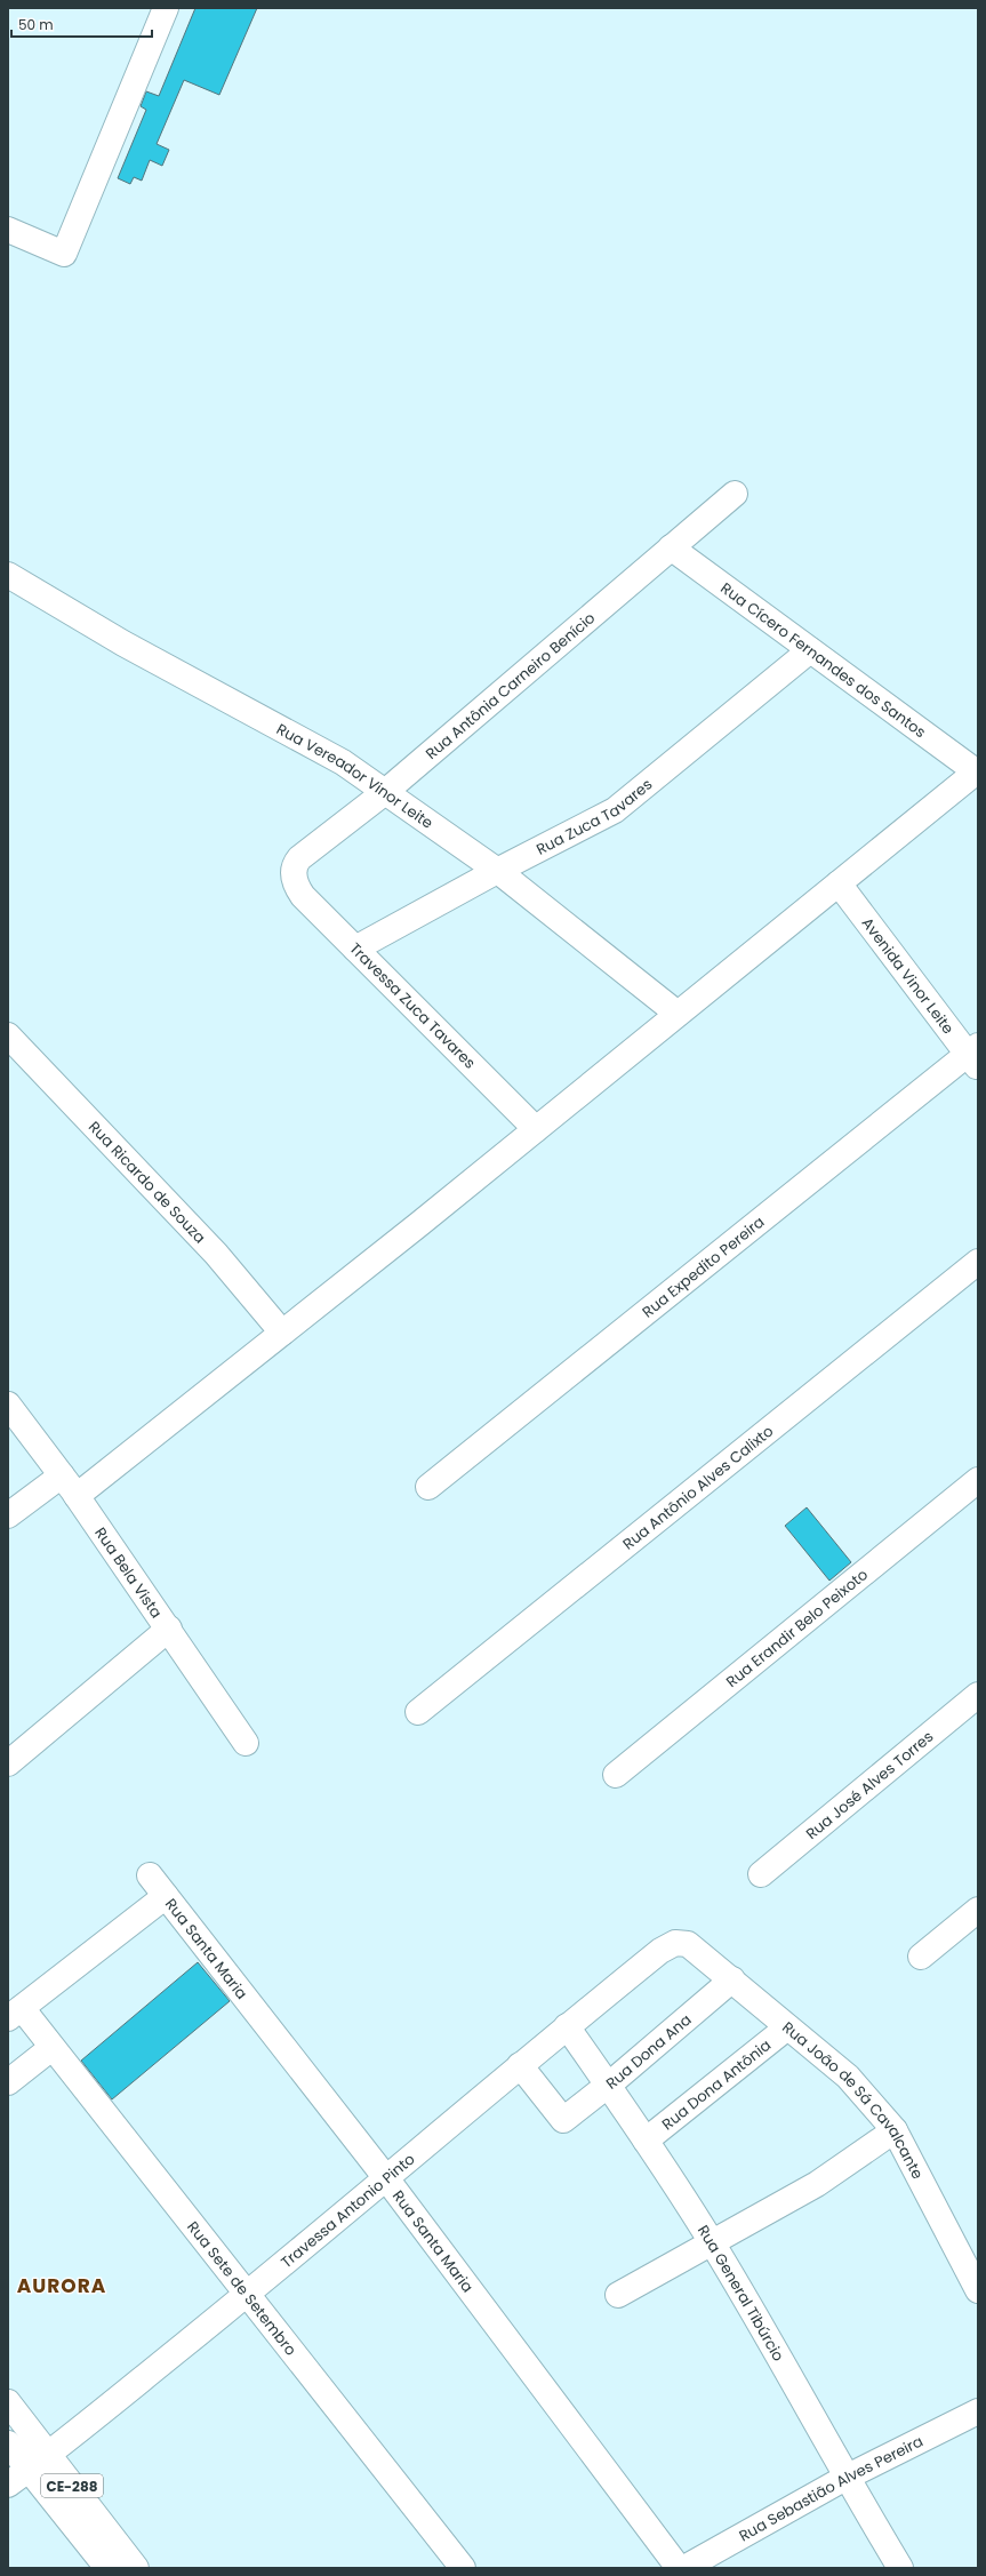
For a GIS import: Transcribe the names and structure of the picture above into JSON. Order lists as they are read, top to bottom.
{
  "streets": {
    "street": [
      "Rua Cícero Fernandes dos Santos",
      "Rua Antônia Carneiro Benício",
      "Rua Vereador Vinor Leite",
      "Rua Zuca Tavares",
      "Avenida Vinor Leite",
      "Travessa Zuca Tavares",
      "Rua Ricardo de Souza",
      "Rua Expedito Pereira",
      "Rua Antônio Alves Calixto",
      "Rua Bela Vista",
      "Rua Erandir Belo Peixoto",
      "Rua José Alves Torres",
      "Rua Santa Maria",
      "Rua Dona Ana",
      "Rua Dona Antônia",
      "Rua João de Sá Cavalcante",
      "Travessa Antonio Pinto",
      "Rua Sete de Setembro",
      "Rua General Tibúrcio",
      "CE-288",
      "Rua Sebastião Alves Pereira"
    ]
  },
  "crossings": [
    ["Rua Cícero Fernandes dos Santos", "Rua Antônia Carneiro Benício"],
    ["Rua Cícero Fernandes dos Santos", "Rua Zuca Tavares"],
    ["Rua Antônia Carneiro Benício", "Rua Vereador Vinor Leite"],
    ["Rua Antônia Carneiro Benício", "Travessa Zuca Tavares"],
    ["Rua Vereador Vinor Leite", "Rua Zuca Tavares"],
    ["Rua Zuca Tavares", "Travessa Zuca Tavares"],
    ["Avenida Vinor Leite", "Rua Expedito Pereira"],
    ["Rua Santa Maria", "Travessa Antonio Pinto"],
    ["Rua Dona Ana", "Rua João de Sá Cavalcante"],
    ["Rua Dona Ana", "Travessa Antonio Pinto"],
    ["Rua Dona Ana", "Rua General Tibúrcio"],
    ["Rua Dona Antônia", "Rua João de Sá Cavalcante"],
    ["Rua Dona Antônia", "Rua General Tibúrcio"],
    ["Rua João de Sá Cavalcante", "Travessa Antonio Pinto"],
    ["Travessa Antonio Pinto", "Rua Sete de Setembro"],
    ["Travessa Antonio Pinto", "Rua General Tibúrcio"],
    ["Travessa Antonio Pinto", "CE-288"],
    ["Rua General Tibúrcio", "Rua Sebastião Alves Pereira"]
  ],
  "districts": ["AURORA"],
  "scale_bar": "50 m"
}
